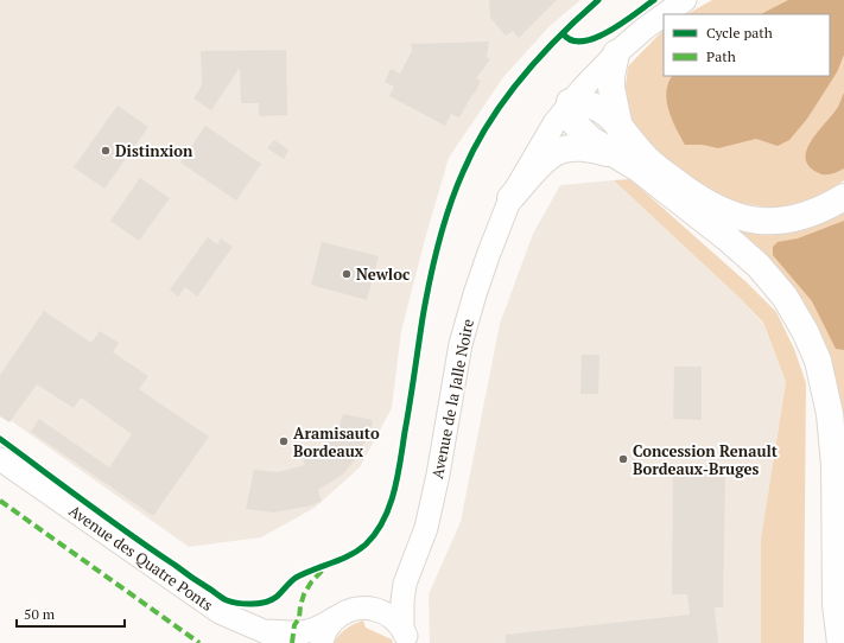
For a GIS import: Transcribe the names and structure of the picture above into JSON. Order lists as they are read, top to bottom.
{
  "streets": {
    "main road": ["Avenue de la Jalle Noire", "Avenue des Quatre Ponts"]
  },
  "places": [
    "Distinxion",
    "Newloc",
    "Aramisauto Bordeaux",
    "Concession Renault Bordeaux-Bruges"
  ],
  "legend": ["Cycle path", "Path"],
  "scale_bar": "50 m"
}
